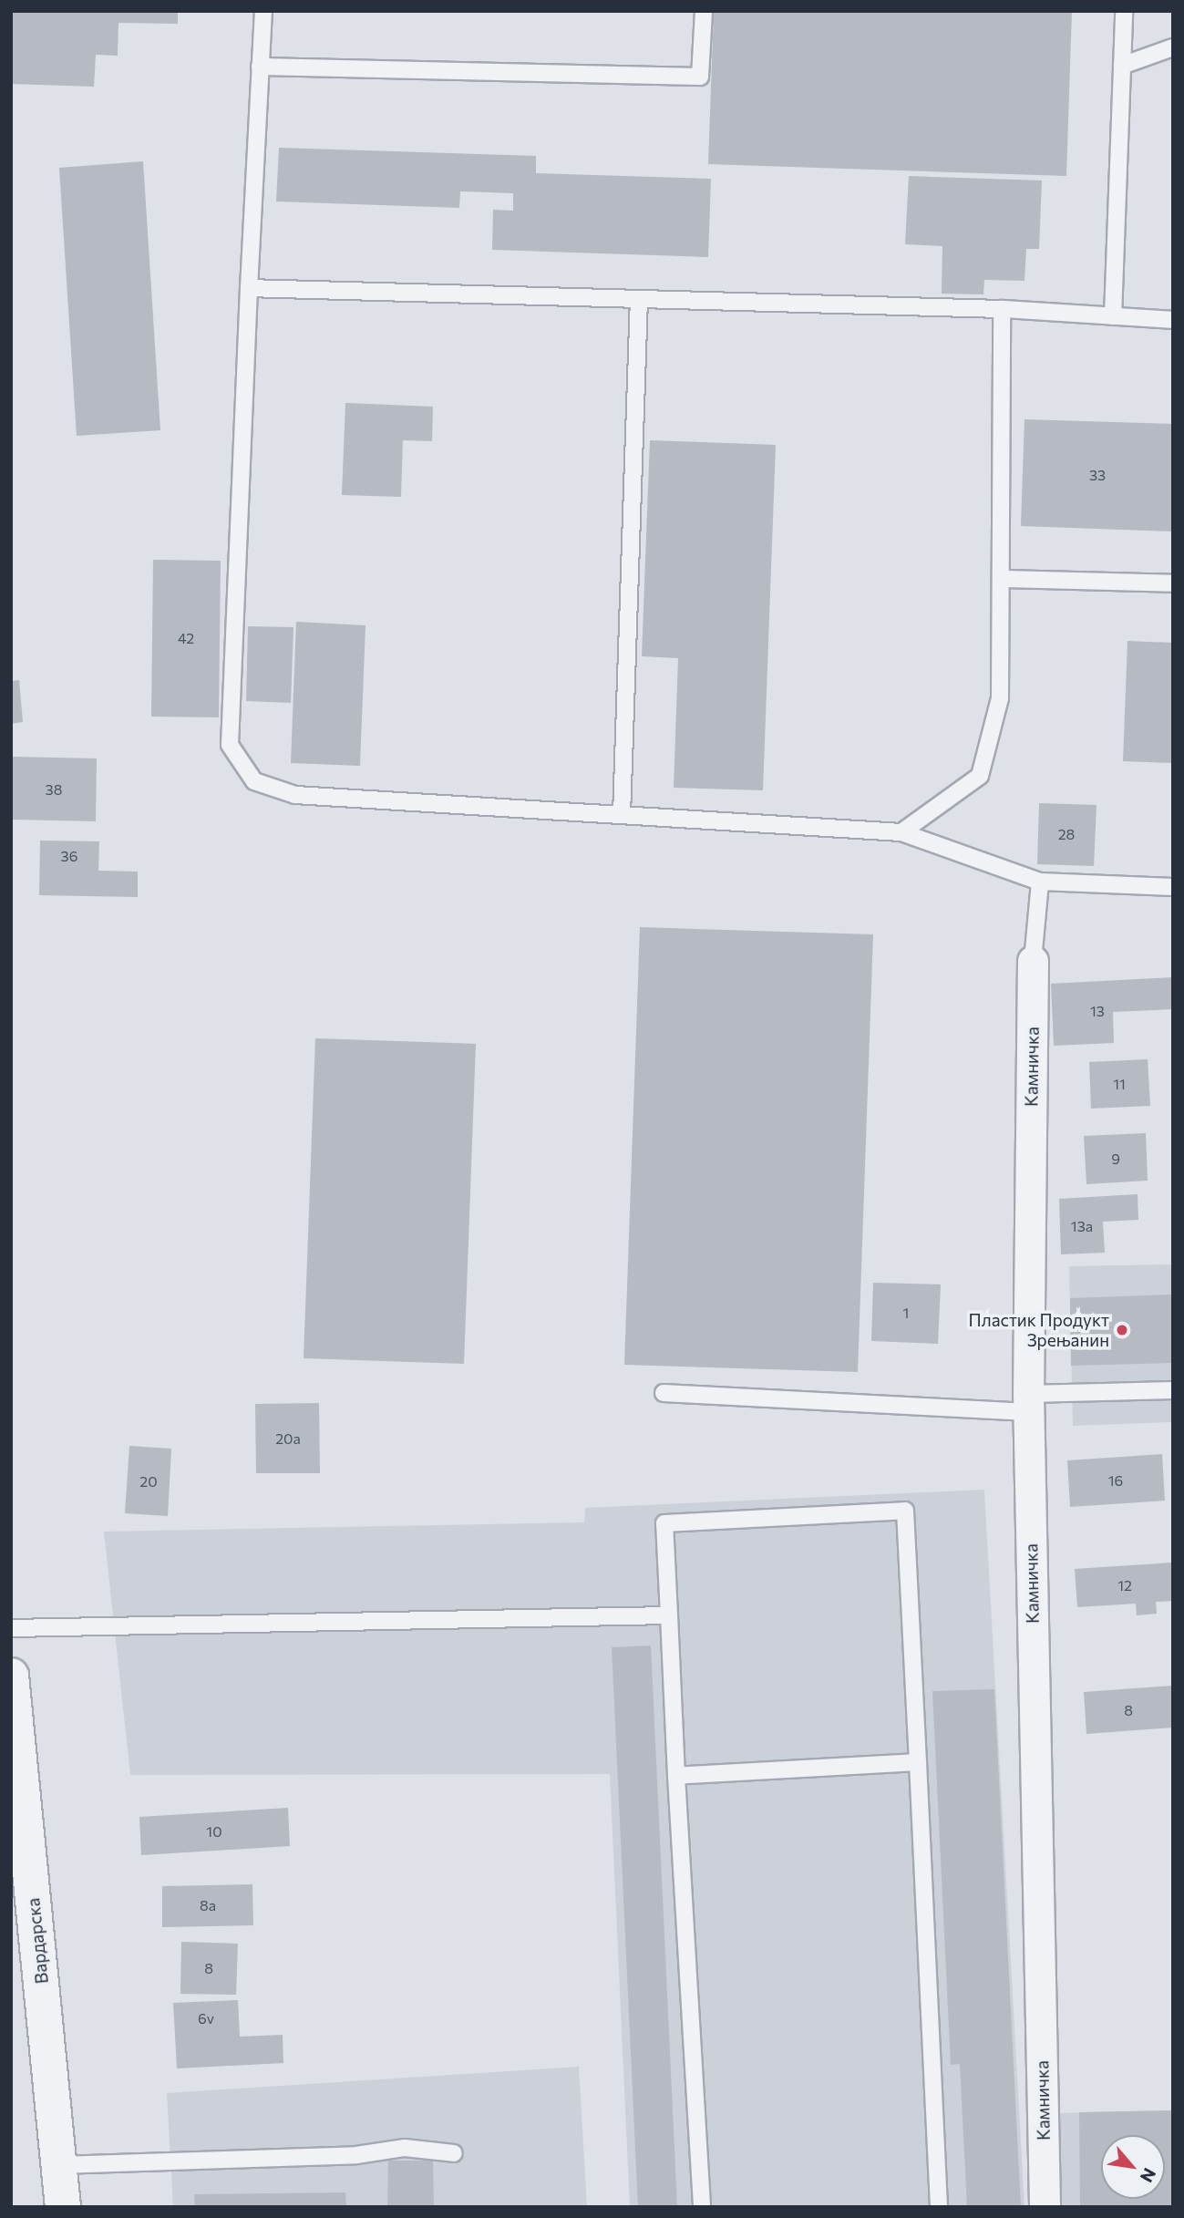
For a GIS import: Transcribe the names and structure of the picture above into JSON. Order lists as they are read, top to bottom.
{
  "streets": {
    "street": ["Камничка", "Вардарска"]
  },
  "places": ["Пластик Продукт Зрењанин"],
  "house_numbers": [
    "33",
    "42",
    "38",
    "28",
    "36",
    "13",
    "11",
    "9",
    "13a",
    "1",
    "20a",
    "16",
    "20",
    "12",
    "8",
    "10",
    "8a",
    "8",
    "6v"
  ],
  "north": "bottom right"
}
